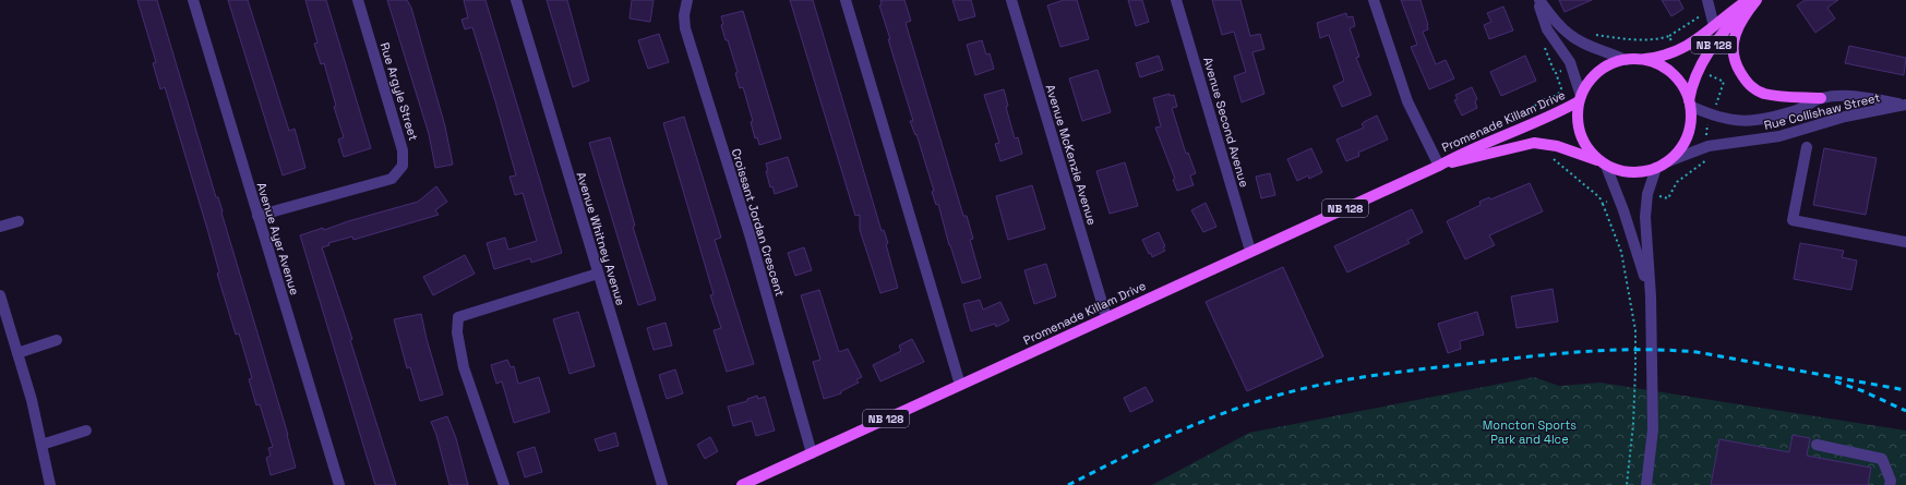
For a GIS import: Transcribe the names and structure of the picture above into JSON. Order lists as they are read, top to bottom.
{
  "streets": {
    "main road": ["NB 128", "Promenade Killam Drive"],
    "street": [
      "Rue Argyle Street",
      "Rue Collishaw Street",
      "Avenue Second Avenue",
      "Avenue McKenzie Avenue",
      "Croissant Jordan Crescent",
      "Avenue Ayer Avenue",
      "Avenue Whitney Avenue"
    ]
  },
  "crossings": [
    ["NB 128", "Rue Collishaw Street"],
    ["NB 128", "Promenade Killam Drive"],
    ["Rue Argyle Street", "Avenue Ayer Avenue"],
    ["Rue Collishaw Street", "Promenade Killam Drive"],
    ["Promenade Killam Drive", "Avenue Second Avenue"],
    ["Promenade Killam Drive", "Avenue McKenzie Avenue"],
    ["Promenade Killam Drive", "Croissant Jordan Crescent"]
  ],
  "parks": ["Moncton Sports Park and 4Ice"]
}
